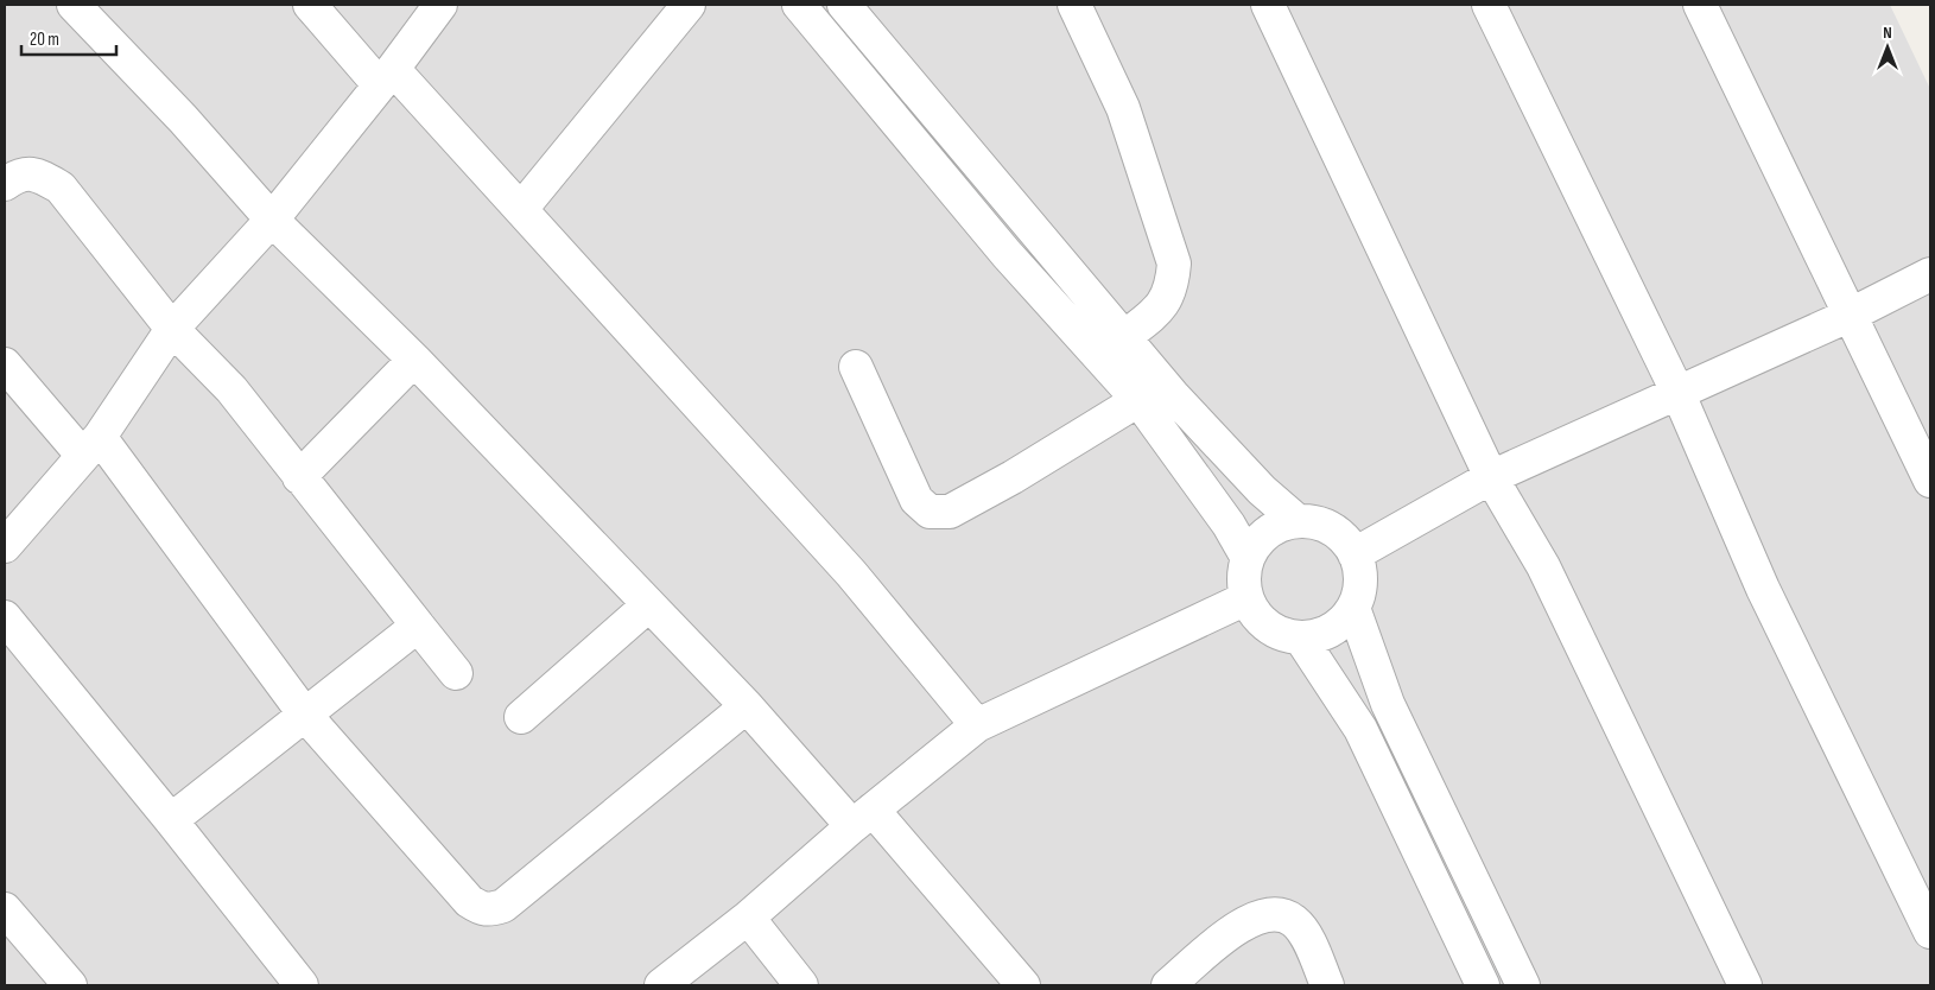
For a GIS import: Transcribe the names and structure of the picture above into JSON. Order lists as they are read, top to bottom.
{
  "scale_bar": "20 m",
  "north": "top"
}
